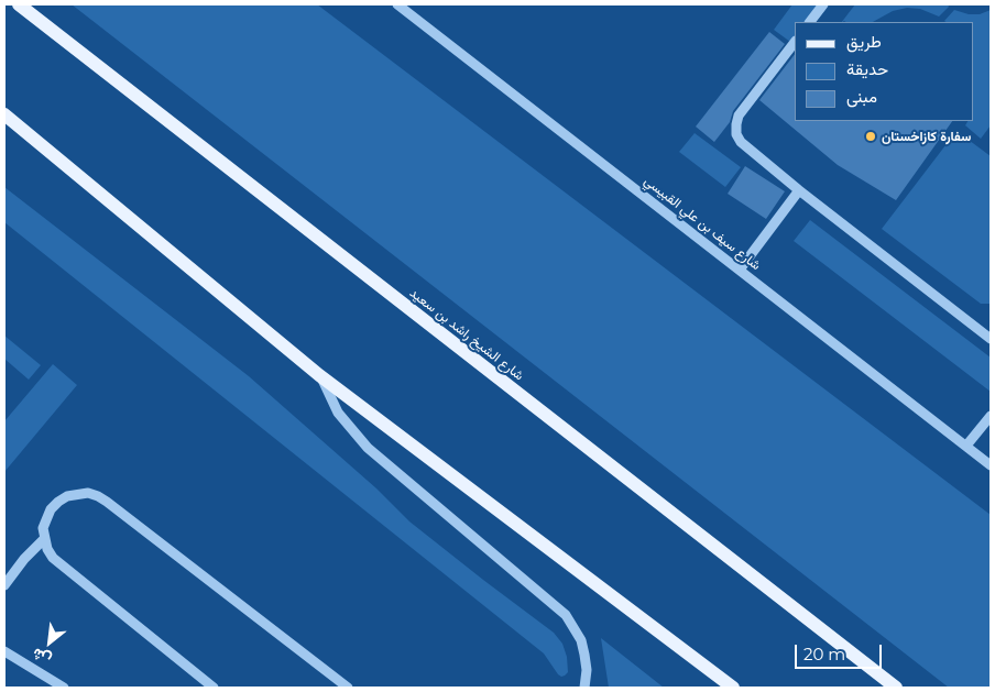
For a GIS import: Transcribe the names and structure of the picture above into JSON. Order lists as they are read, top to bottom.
{
  "streets": {
    "main road": ["شارع الشيخ راشد بن سعيد"],
    "street": ["شارع سيف بن علي القبيسي"]
  },
  "places": ["سفارة كازاخستان"],
  "legend": ["طريق", "حديقة", "مبنى"],
  "scale_bar": "20 m",
  "north": "bottom left"
}
